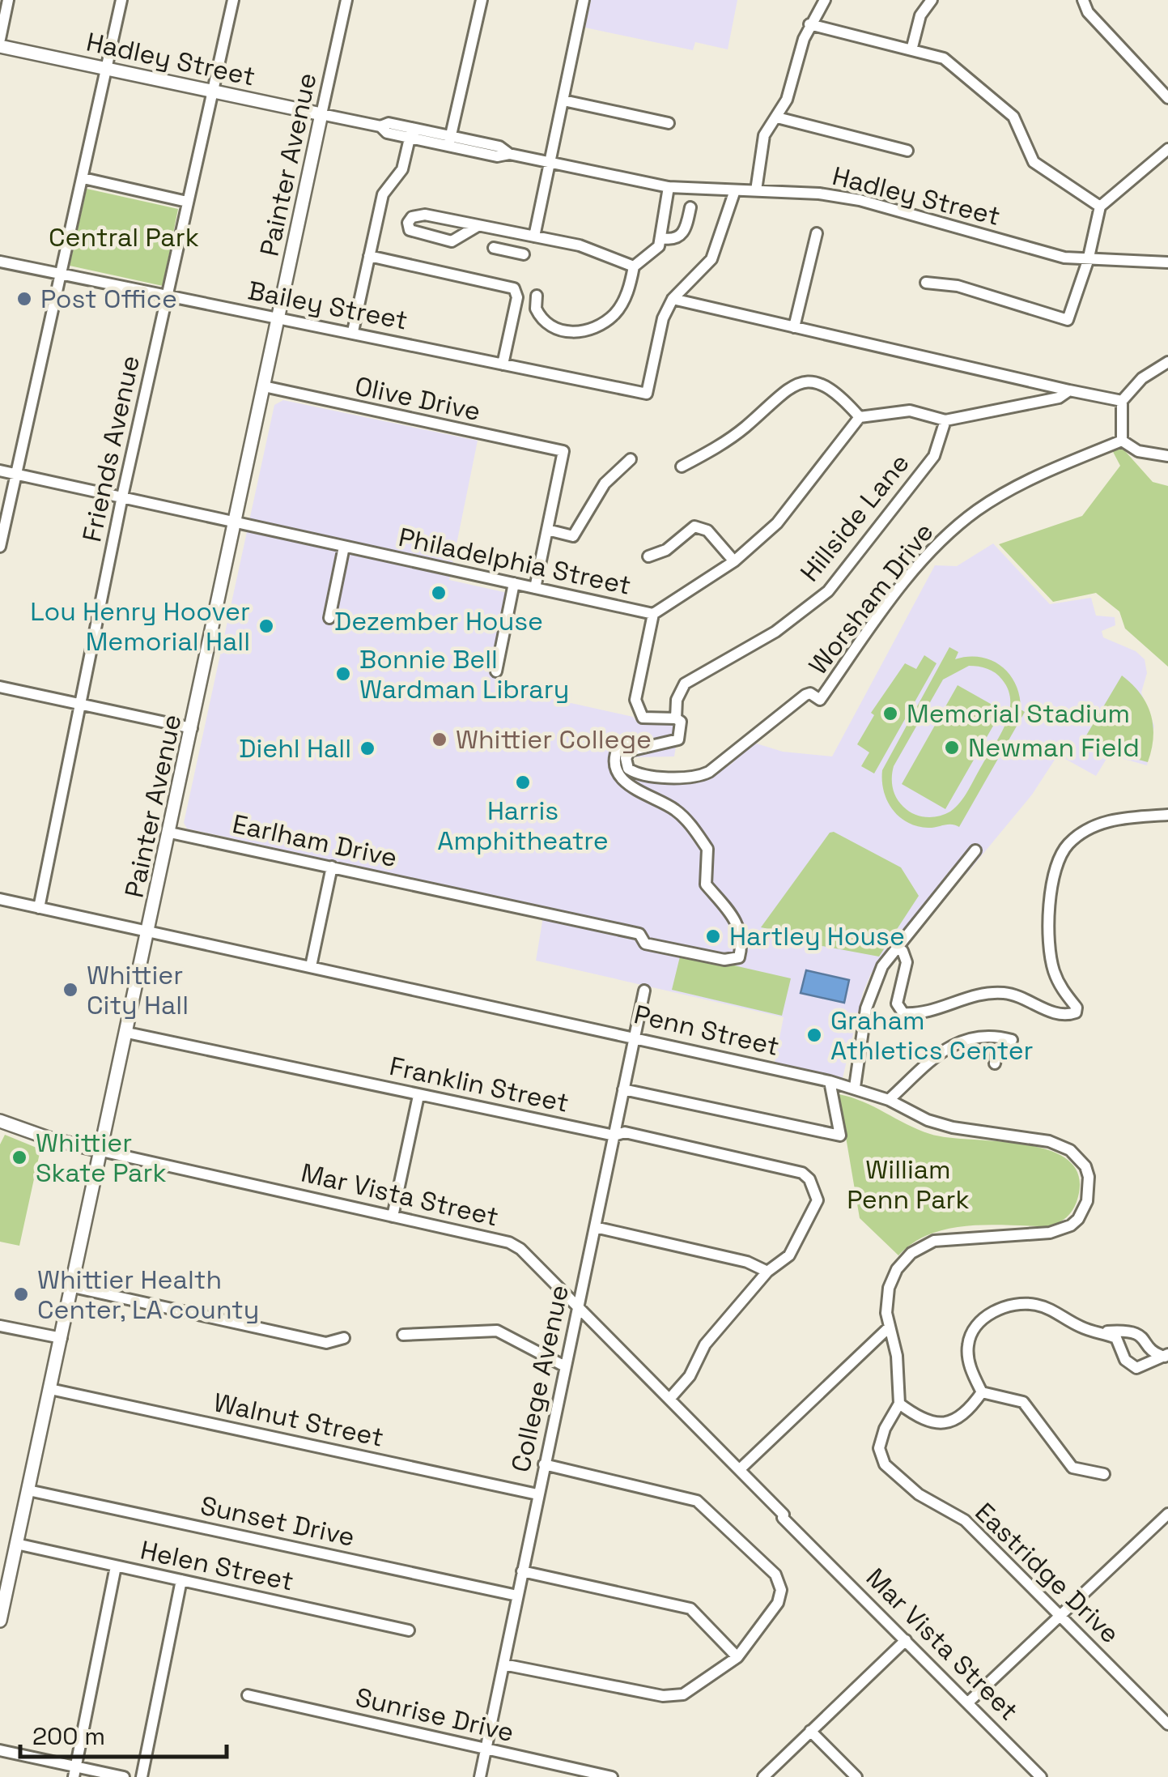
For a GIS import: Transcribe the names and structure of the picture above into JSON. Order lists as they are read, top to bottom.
{
  "streets": {
    "main road": ["Hadley Street", "Painter Avenue", "Mar Vista Street"],
    "street": [
      "Bailey Street",
      "Olive Drive",
      "Friends Avenue",
      "Hillside Lane",
      "Philadelphia Street",
      "Worsham Drive",
      "Earlham Drive",
      "Penn Street",
      "Franklin Street",
      "College Avenue",
      "Walnut Street",
      "Sunset Drive",
      "Helen Street",
      "Eastridge Drive",
      "Sunrise Drive"
    ]
  },
  "crossings": [
    ["Hadley Street", "Painter Avenue"],
    ["Hadley Street", "Friends Avenue"],
    ["Painter Avenue", "Bailey Street"],
    ["Painter Avenue", "Olive Drive"],
    ["Painter Avenue", "Philadelphia Street"],
    ["Painter Avenue", "Earlham Drive"],
    ["Painter Avenue", "Penn Street"],
    ["Painter Avenue", "Franklin Street"],
    ["Painter Avenue", "Mar Vista Street"],
    ["Painter Avenue", "Walnut Street"],
    ["Painter Avenue", "Sunset Drive"],
    ["Painter Avenue", "Helen Street"],
    ["Bailey Street", "Friends Avenue"],
    ["Friends Avenue", "Philadelphia Street"],
    ["Friends Avenue", "Penn Street"],
    ["Worsham Drive", "Earlham Drive"],
    ["Penn Street", "College Avenue"],
    ["Franklin Street", "College Avenue"],
    ["Mar Vista Street", "College Avenue"],
    ["College Avenue", "Walnut Street"],
    ["College Avenue", "Sunset Drive"],
    ["College Avenue", "Sunrise Drive"]
  ],
  "parks": ["Central Park", "William Penn Park"],
  "places": [
    "Post Office",
    "Dezember House",
    "Lou Henry Hoover Memorial Hall",
    "Bonnie Bell Wardman Library",
    "Memorial Stadium",
    "Whittier College",
    "Newman Field",
    "Diehl Hall",
    "Harris Amphitheatre",
    "Hartley House",
    "Whittier City Hall",
    "Graham Athletics Center",
    "Whittier Skate Park",
    "Whittier Health Center, LA county"
  ],
  "scale_bar": "200 m"
}
